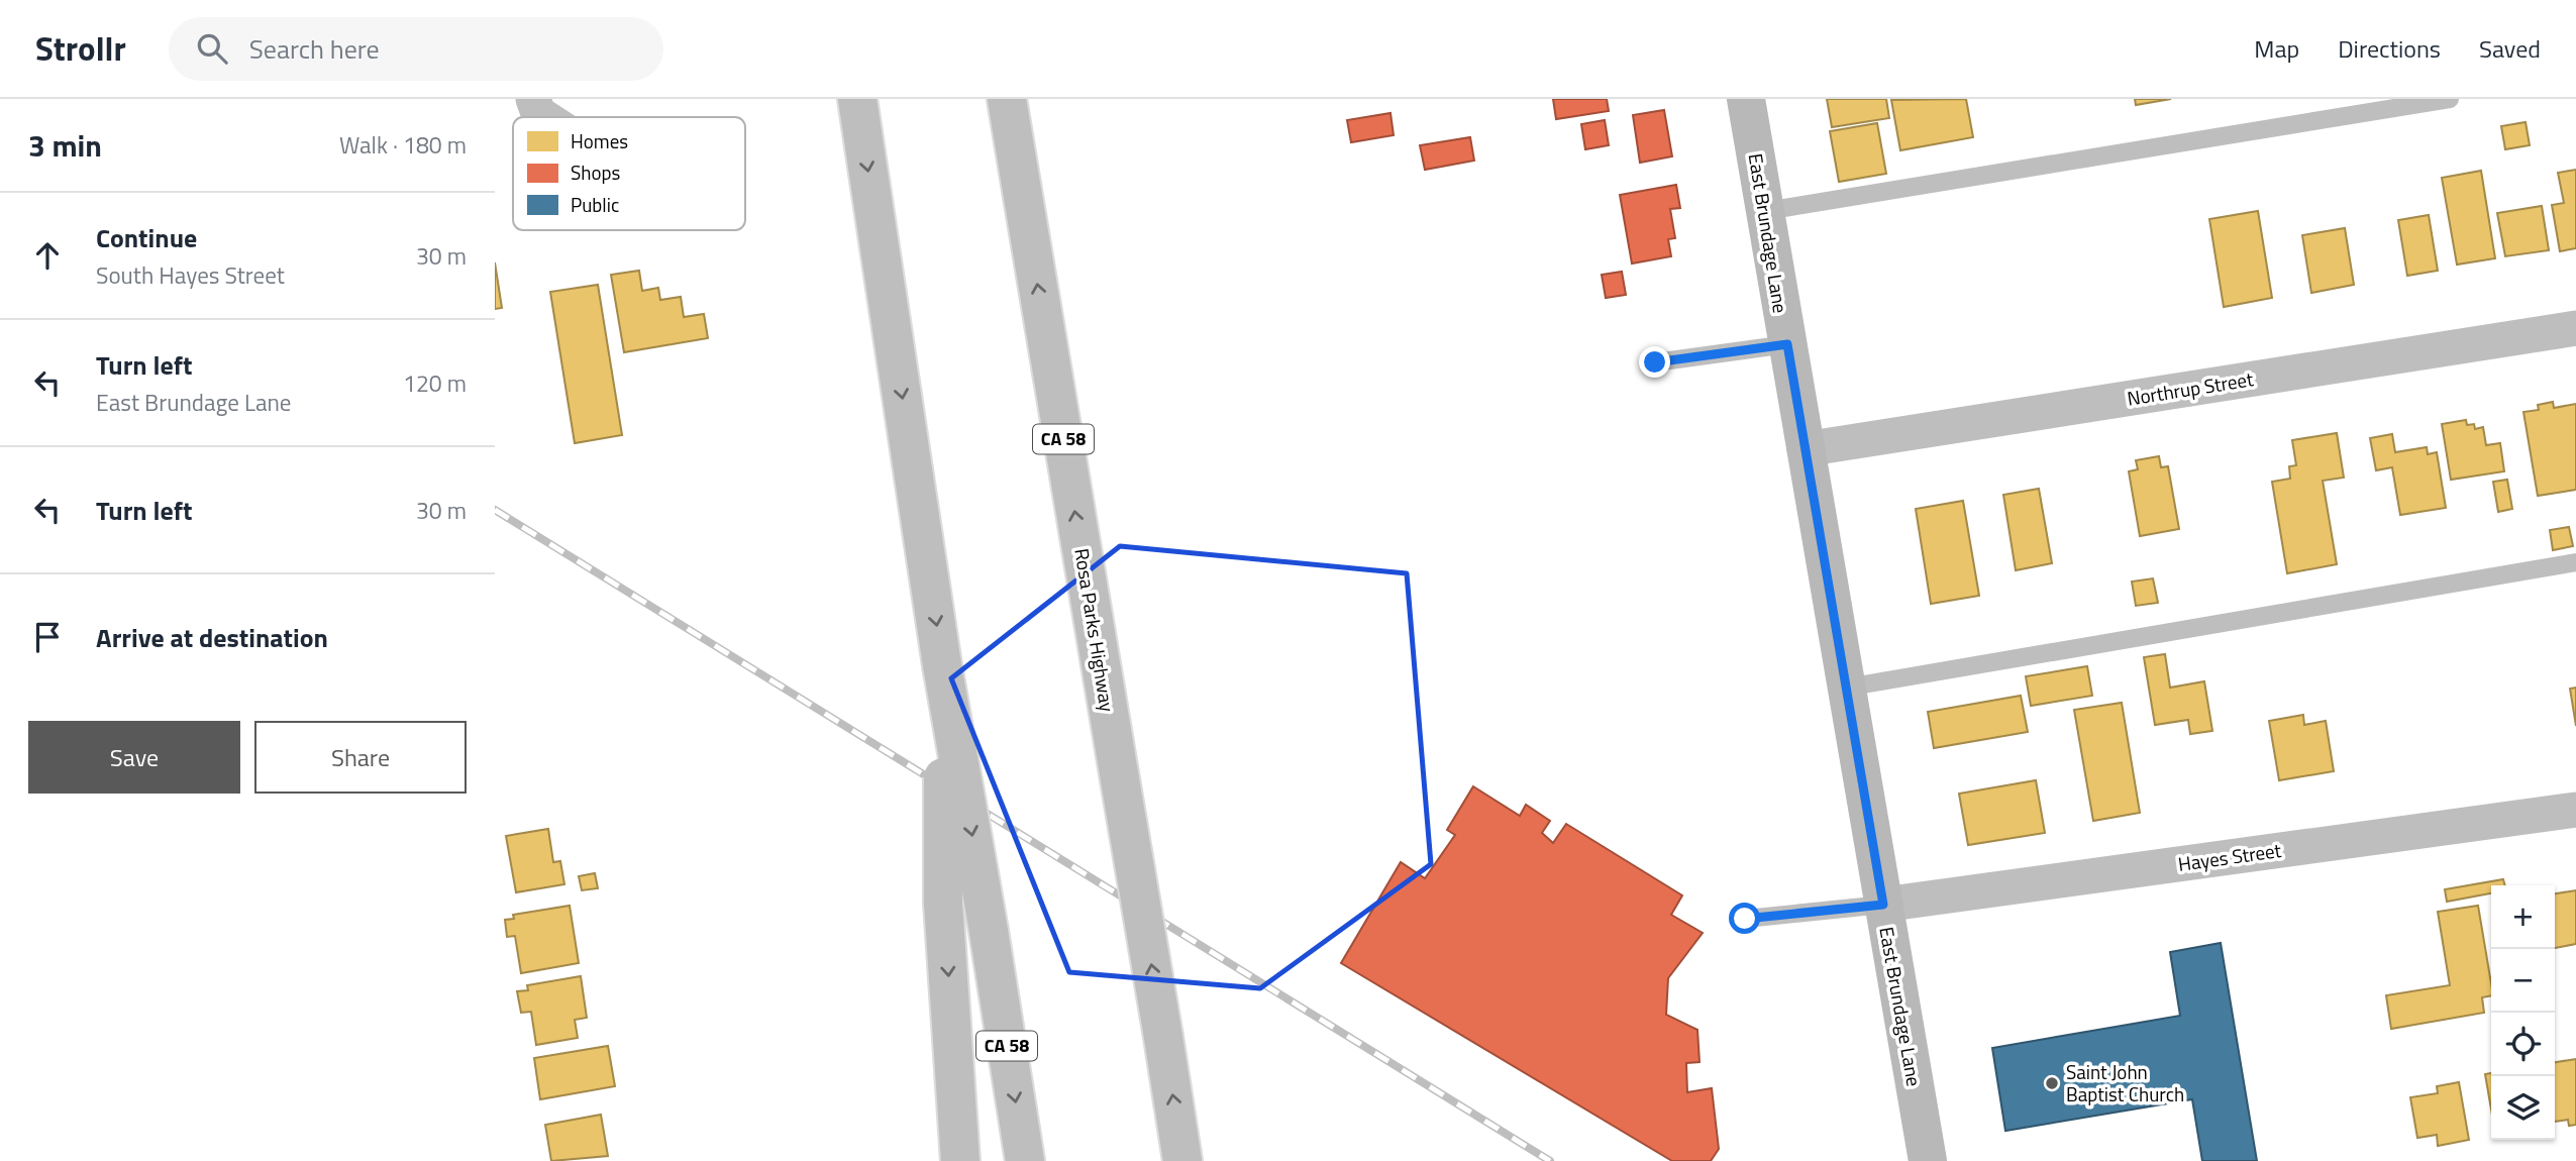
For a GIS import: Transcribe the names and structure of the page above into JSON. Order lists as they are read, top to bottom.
{
  "streets": {
    "highway": ["CA 58", "Rosa Parks Highway"],
    "main road": ["East Brundage Lane"],
    "street": ["Northrup Street", "Hayes Street"]
  },
  "crossings": [
    ["East Brundage Lane", "Northrup Street"],
    ["East Brundage Lane", "Hayes Street"]
  ],
  "places": ["Saint John Baptist Church"],
  "legend": ["Homes", "Shops", "Public"],
  "page": {
    "header": "Strollr",
    "search": "Search here",
    "nav": ["Map", "Directions", "Saved"],
    "heading": ["3 min", "Walk · 180 m"],
    "list": [
      ["Continue", "South Hayes Street", "30 m"],
      ["Turn left", "East Brundage Lane", "120 m"],
      ["Turn left", "30 m"],
      "Arrive at destination"
    ],
    "buttons": ["Save", "Share"],
    "map_buttons": ["+", "−"]
  }
}
